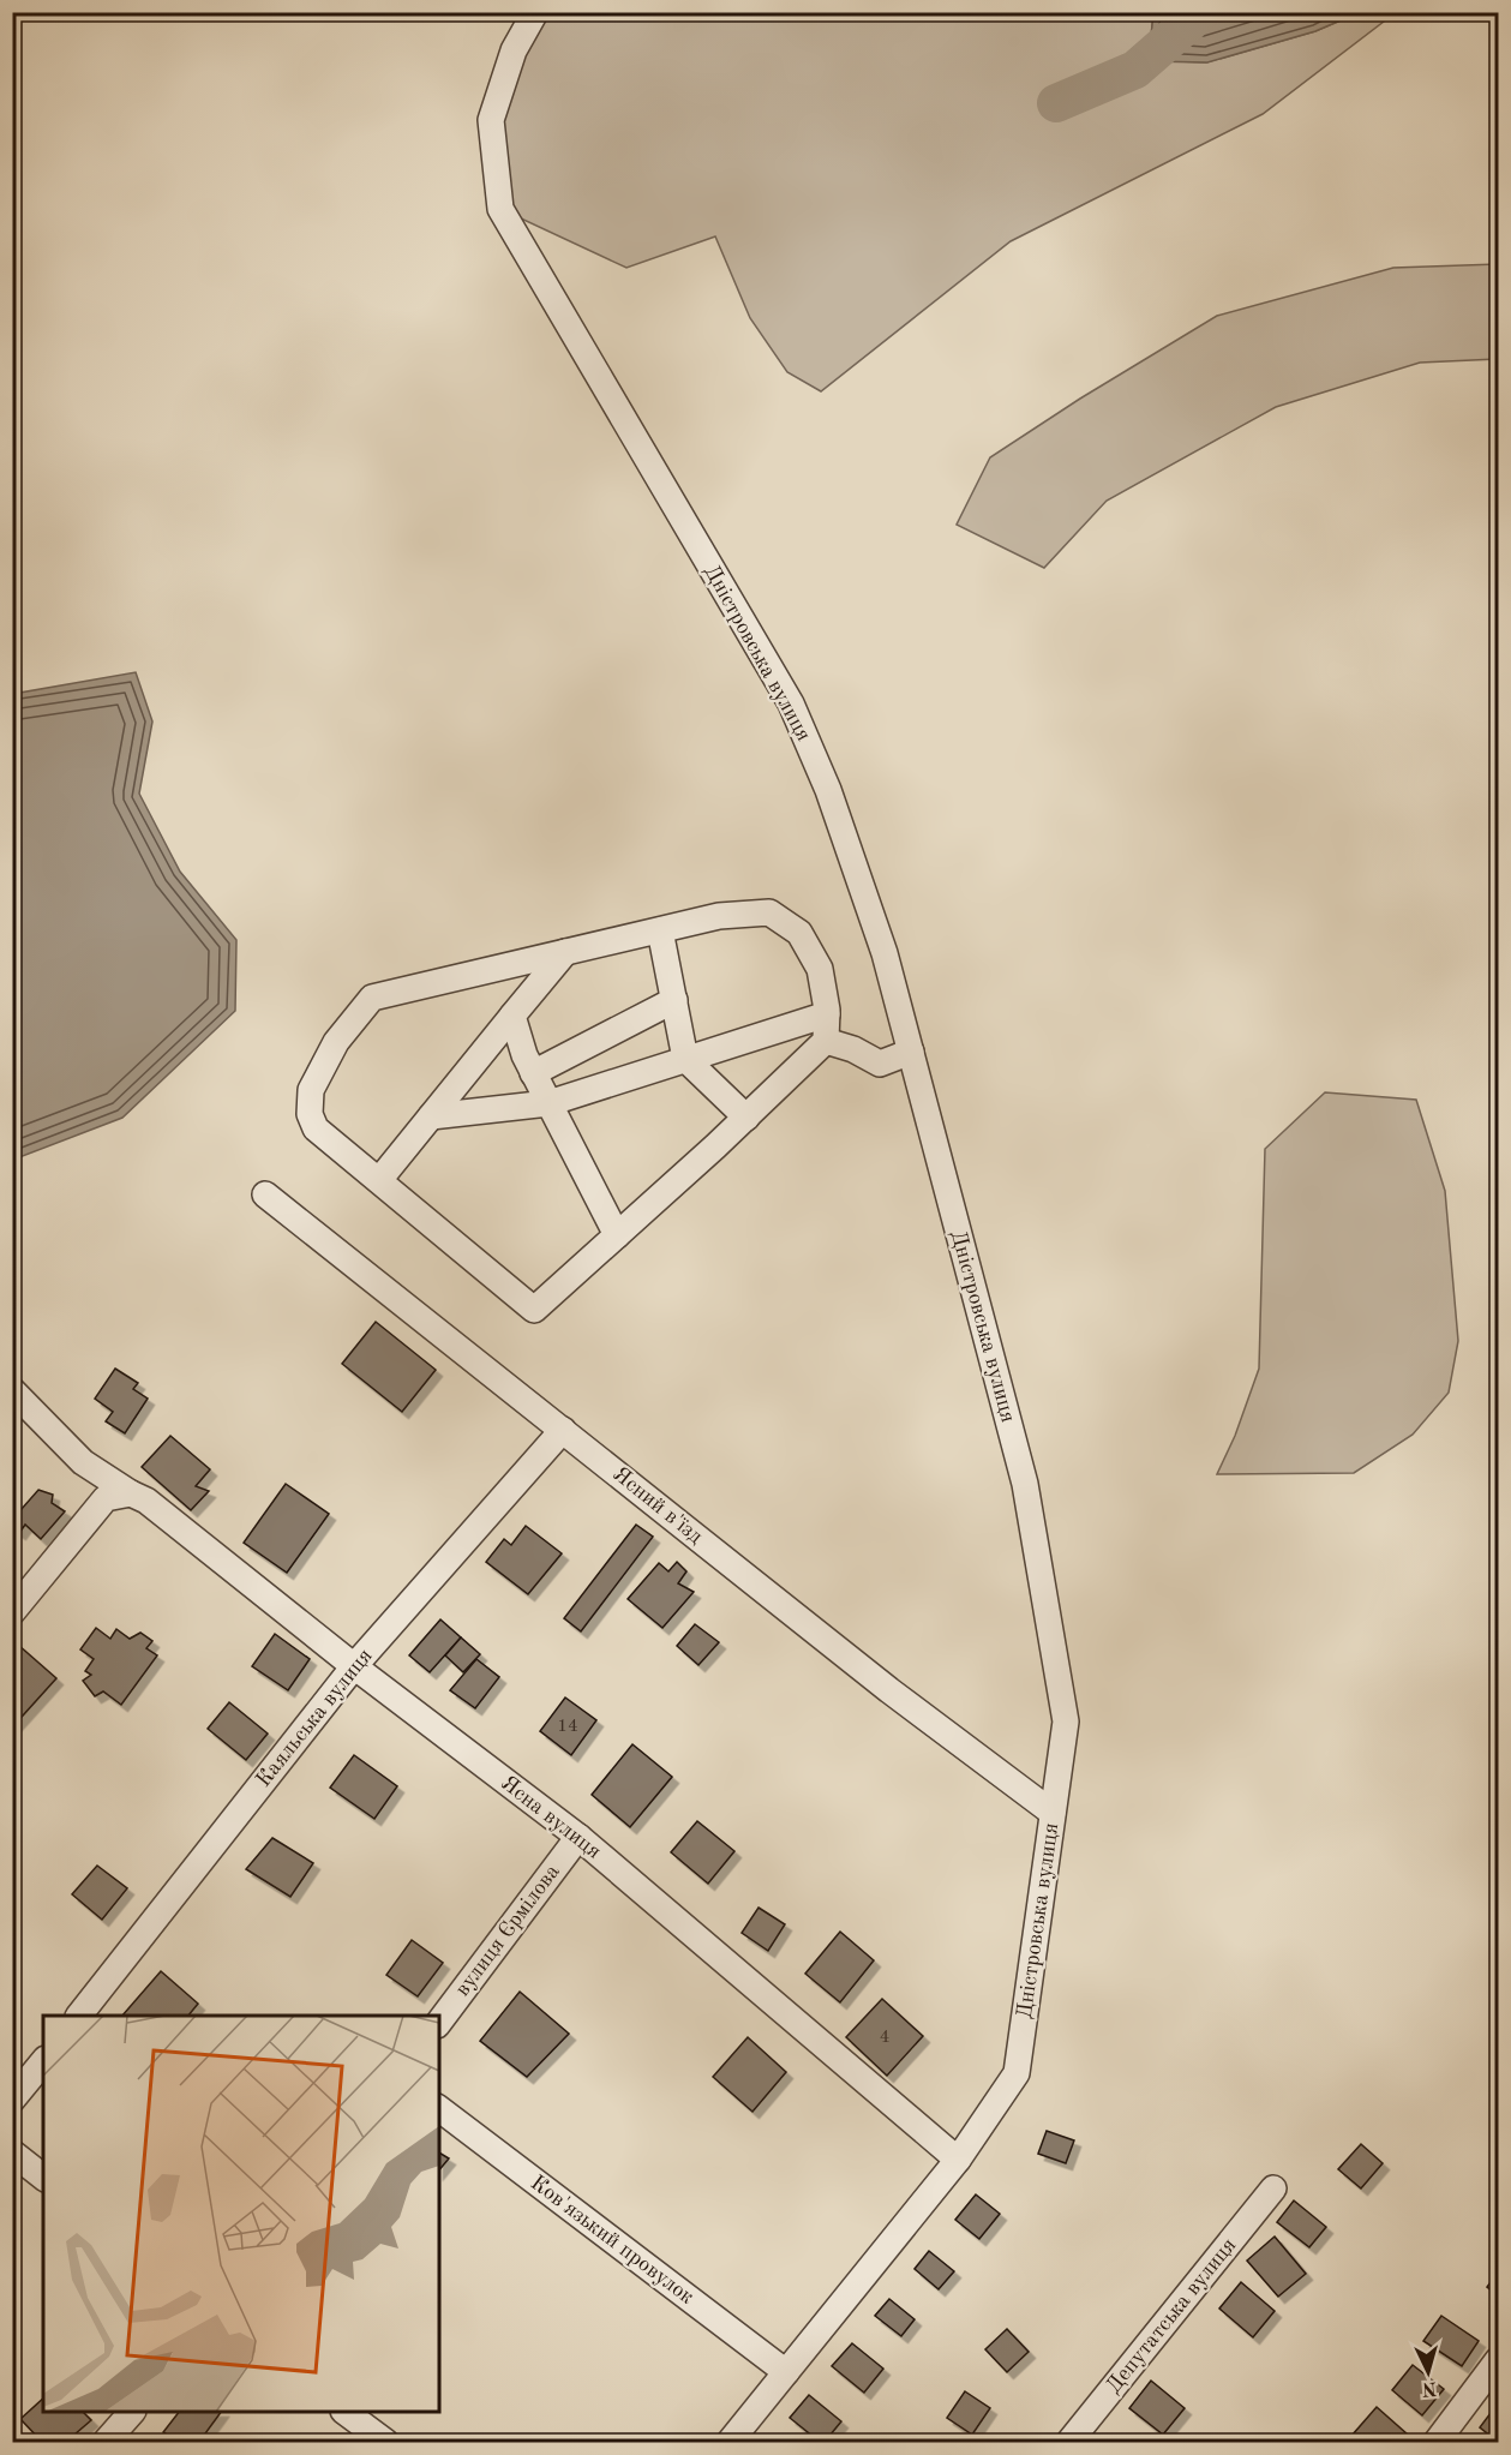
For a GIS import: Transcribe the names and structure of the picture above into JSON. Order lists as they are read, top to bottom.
{
  "streets": {
    "street": [
      "Дністровська вулиця",
      "Ясний в'їзд",
      "Каяльська вулиця",
      "Ясна вулиця",
      "вулиця Єрмілова",
      "Ков'язький провулок",
      "Депутатська вулиця"
    ]
  },
  "crossings": [
    ["Дністровська вулиця", "Ясний в'їзд"],
    ["Дністровська вулиця", "Ясна вулиця"],
    ["Дністровська вулиця", "Ков'язький провулок"],
    ["Ясний в'їзд", "Каяльська вулиця"],
    ["Каяльська вулиця", "Ясна вулиця"],
    ["Ясна вулиця", "вулиця Єрмілова"]
  ],
  "house_numbers": ["14", "4"],
  "north": "bottom"
}
